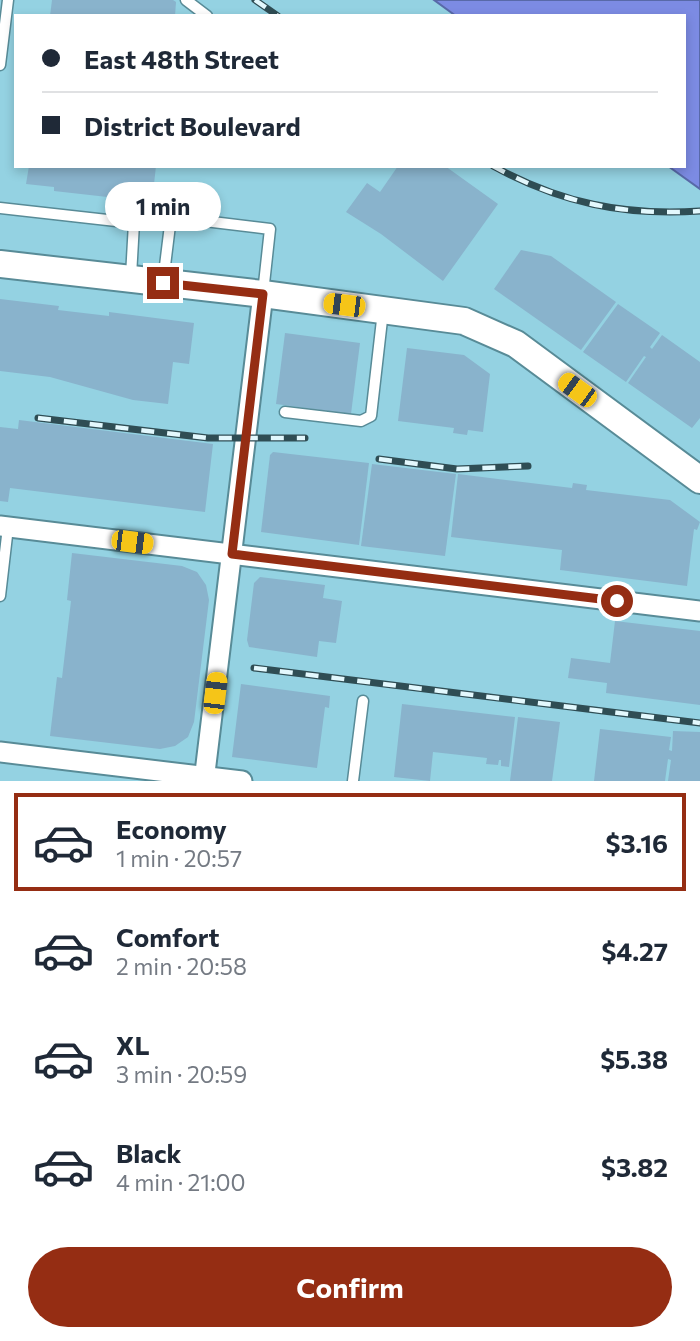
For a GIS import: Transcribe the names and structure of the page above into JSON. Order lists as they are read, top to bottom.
{
  "page": {
    "banner": ["East 48th Street", "District Boulevard"],
    "bubble": "1 min",
    "list": [
      {
        "name": "Economy",
        "note": "1 min · 20:57",
        "value": "$3.16"
      },
      {
        "name": "Comfort",
        "note": "2 min · 20:58",
        "value": "$4.27"
      },
      {
        "name": "XL",
        "note": "3 min · 20:59",
        "value": "$5.38"
      },
      {
        "name": "Black",
        "note": "4 min · 21:00",
        "value": "$3.82"
      }
    ],
    "buttons": "Confirm"
  }
}
